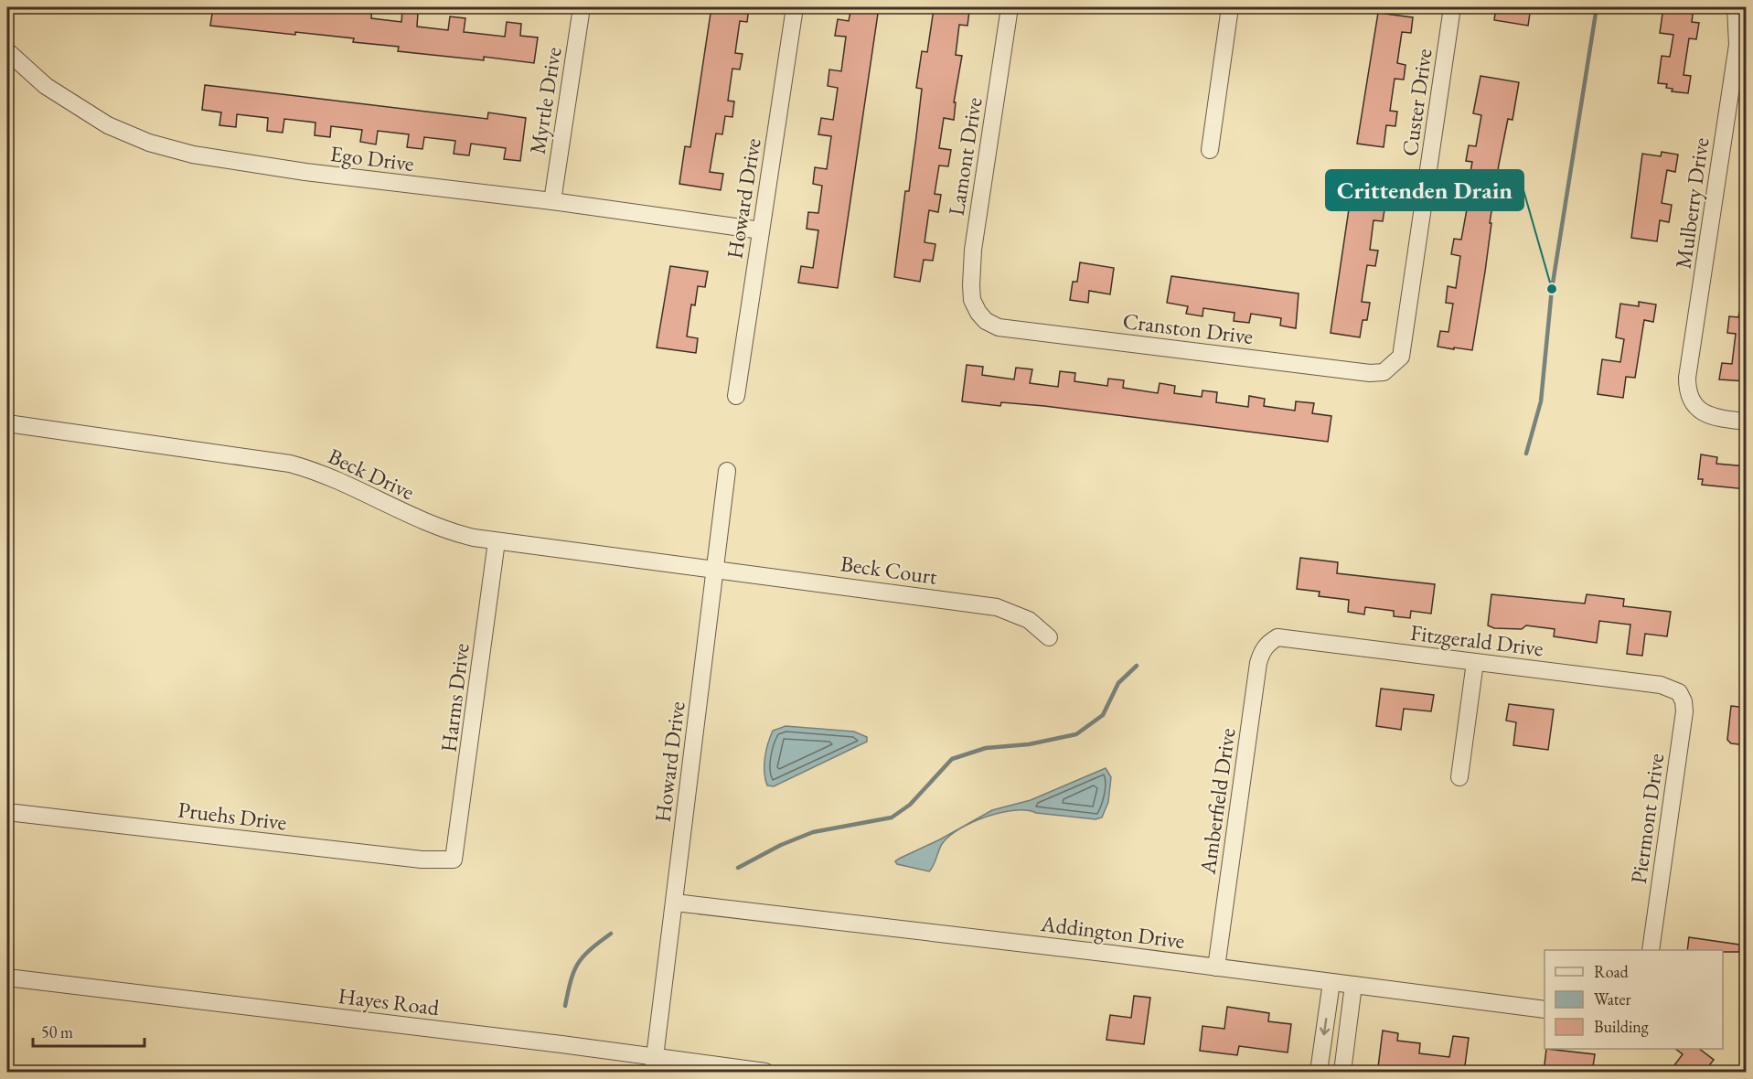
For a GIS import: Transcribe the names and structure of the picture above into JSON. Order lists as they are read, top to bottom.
{
  "streets": {
    "street": [
      "Myrtle Drive",
      "Custer Drive",
      "Lamont Drive",
      "Ego Drive",
      "Howard Drive",
      "Mulberry Drive",
      "Cranston Drive",
      "Beck Drive",
      "Beck Court",
      "Fitzgerald Drive",
      "Harms Drive",
      "Amberfield Drive",
      "Pruehs Drive",
      "Piermont Drive",
      "Addington Drive",
      "Hayes Road"
    ]
  },
  "crossings": [
    ["Myrtle Drive", "Ego Drive"],
    ["Custer Drive", "Cranston Drive"],
    ["Lamont Drive", "Cranston Drive"],
    ["Ego Drive", "Howard Drive"],
    ["Howard Drive", "Beck Drive"],
    ["Howard Drive", "Beck Court"],
    ["Howard Drive", "Addington Drive"],
    ["Howard Drive", "Hayes Road"],
    ["Beck Drive", "Beck Court"],
    ["Beck Drive", "Harms Drive"],
    ["Fitzgerald Drive", "Amberfield Drive"],
    ["Fitzgerald Drive", "Piermont Drive"],
    ["Harms Drive", "Pruehs Drive"],
    ["Amberfield Drive", "Addington Drive"]
  ],
  "places": ["Crittenden Drain"],
  "legend": ["Road", "Water", "Building"],
  "scale_bar": "50 m"
}
